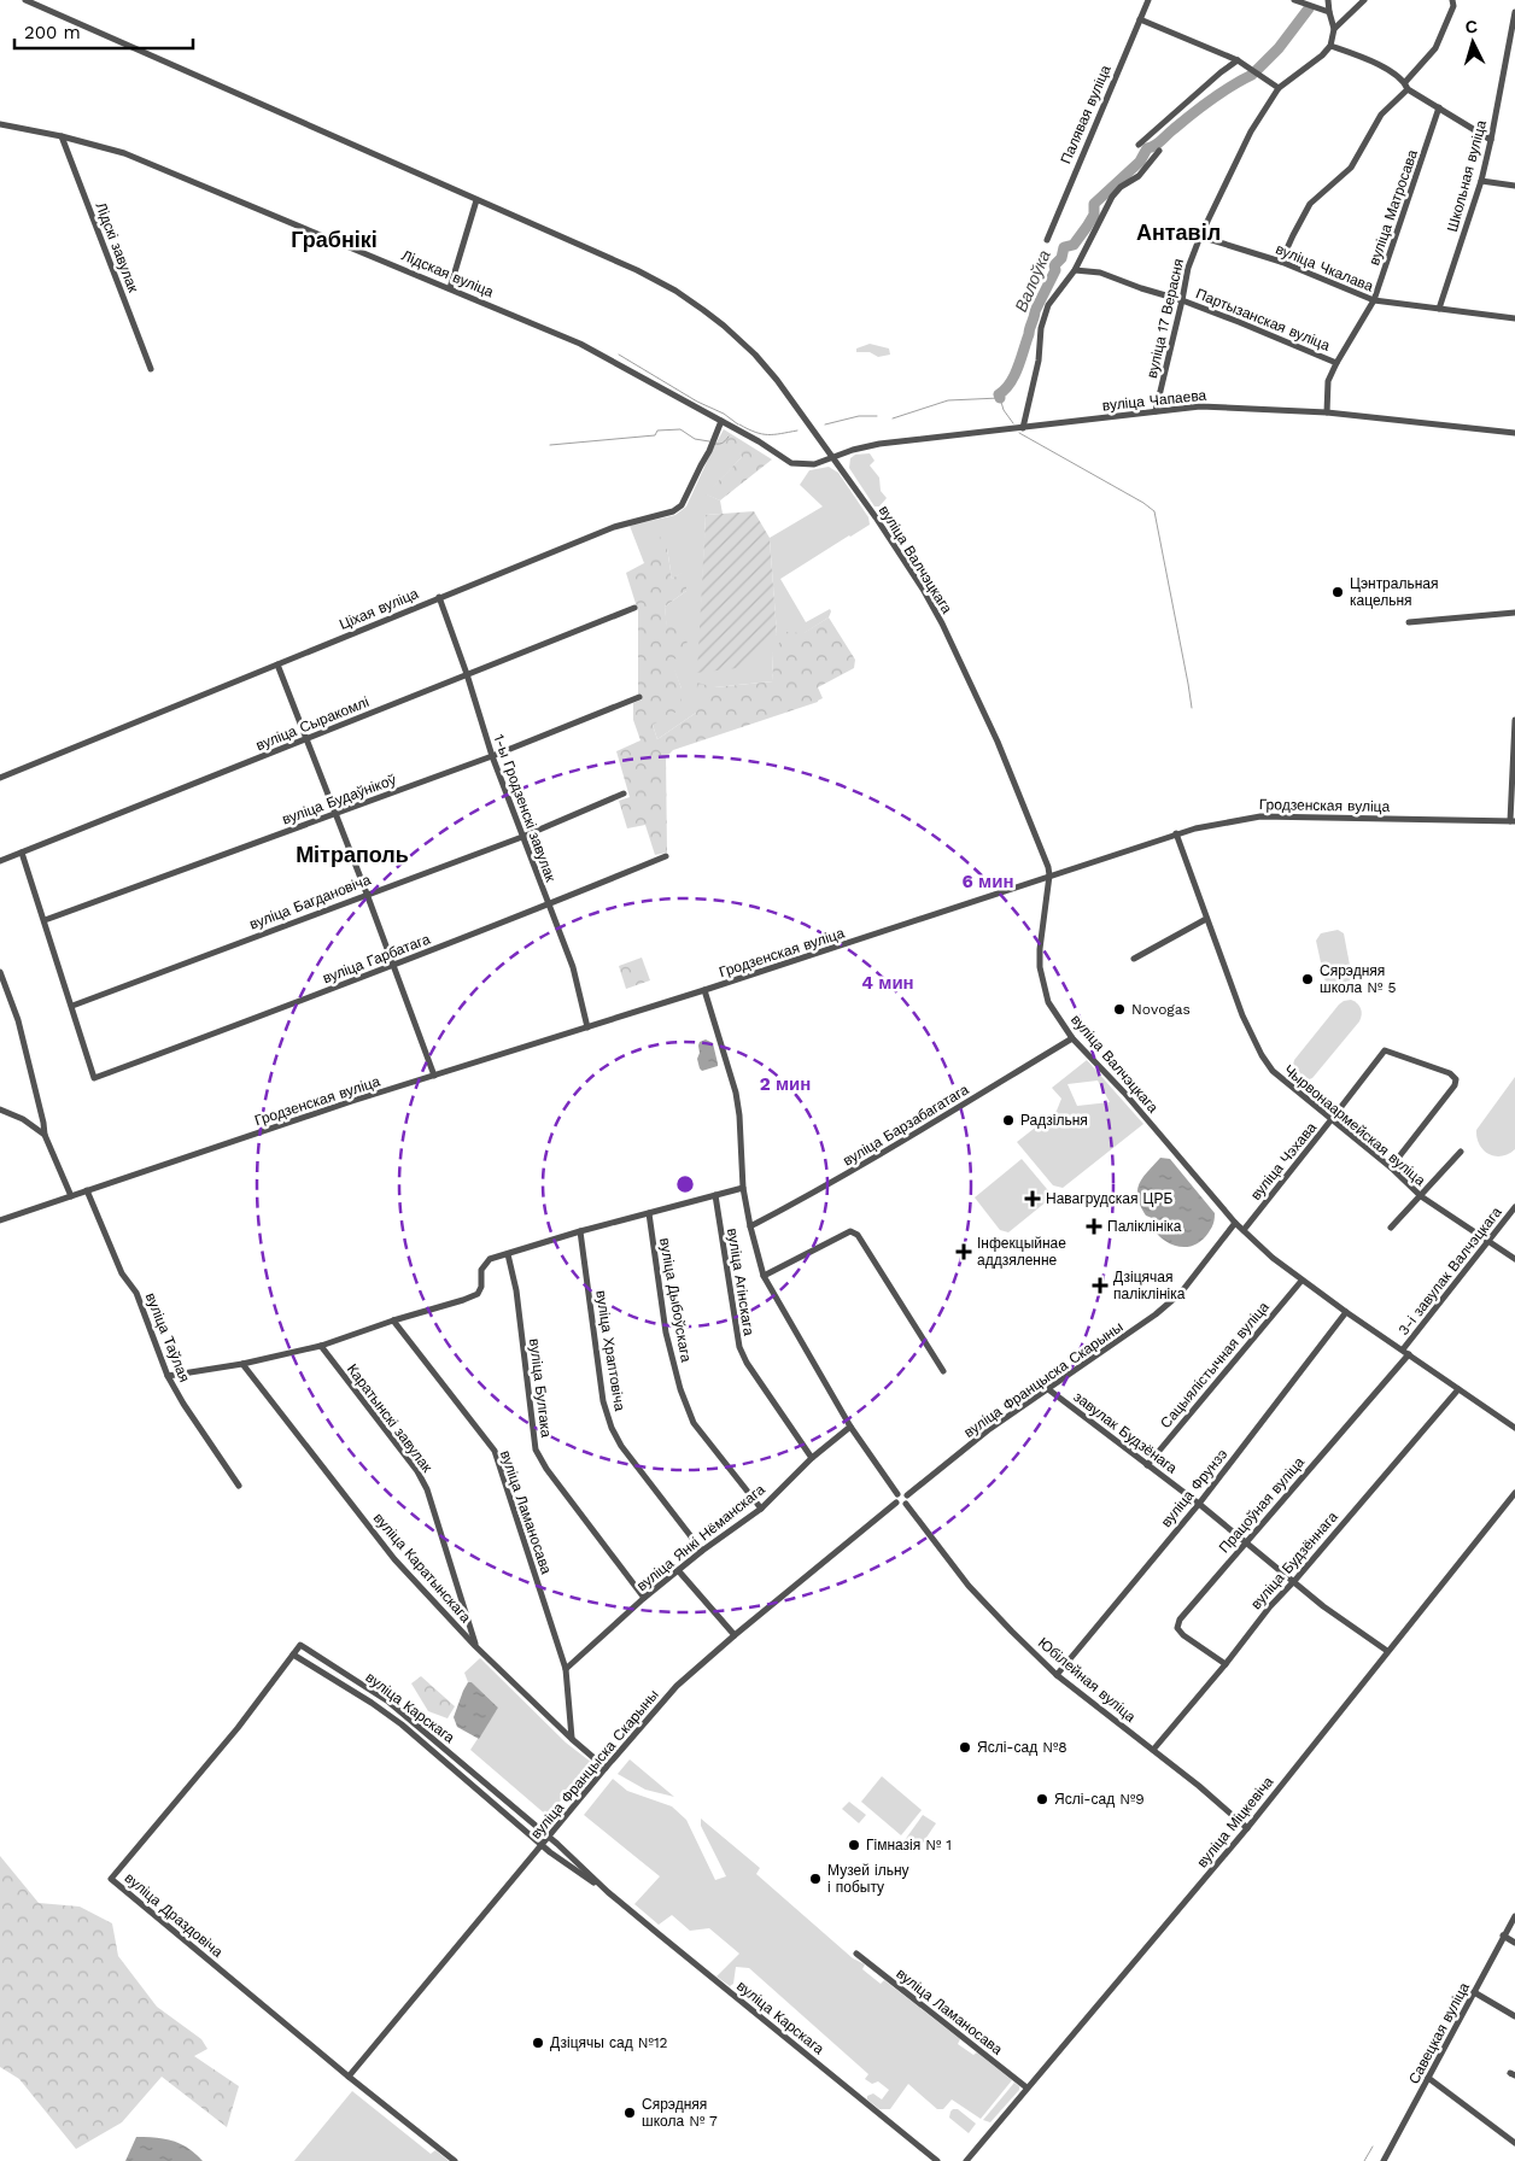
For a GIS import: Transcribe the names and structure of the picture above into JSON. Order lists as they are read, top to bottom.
{
  "streets": {
    "street": [
      "Палявая вуліца",
      "Школьная вуліца",
      "вуліца Матросава",
      "Лідскі завулак",
      "вуліца Чкалава",
      "Лідская вуліца",
      "вуліца 17 Верасня",
      "Партызанская вуліца",
      "вуліца Чапаева",
      "вуліца Валчэцкага",
      "Ціхая вуліца",
      "вуліца Сыракомлі",
      "вуліца Будаўнікоў",
      "Гродзенская вуліца",
      "1-ы Гродзенскі завулак",
      "вуліца Багдановіча",
      "вуліца Гарбатага",
      "вуліца Барзабагатага",
      "Чырвонаармейская вуліца",
      "вуліца Чэхава",
      "3-і завулак Валчэцкага",
      "вуліца Агінскага",
      "вуліца Дыбоўскага",
      "вуліца Таўлая",
      "вуліца Храптовіча",
      "Сацыялістычная вуліца",
      "вуліца Францыска Скарыны",
      "вуліца Булгака",
      "Каратынскі завулак",
      "завулак Будзёнага",
      "вуліца Фрунзэ",
      "Працоўная вуліца",
      "вуліца Ламаносава",
      "вуліца Янкі Нёманскага",
      "вуліца Будзённага",
      "вуліца Каратынскага",
      "Юбілейная вуліца",
      "вуліца Карскага",
      "вуліца Міцкевіча",
      "вуліца Драздовіча",
      "Савецкая вуліца"
    ]
  },
  "crossings": [
    ["Школьная вуліца", "вуліца Чкалава"],
    ["вуліца Матросава", "вуліца Чкалава"],
    ["вуліца Матросава", "Партызанская вуліца"],
    ["вуліца Матросава", "вуліца Чапаева"],
    ["Лідскі завулак", "Лідская вуліца"],
    ["вуліца Чкалава", "вуліца 17 Верасня"],
    ["Лідская вуліца", "вуліца Чапаева"],
    ["Лідская вуліца", "вуліца Валчэцкага"],
    ["Лідская вуліца", "Ціхая вуліца"],
    ["вуліца 17 Верасня", "Партызанская вуліца"],
    ["вуліца 17 Верасня", "вуліца Чапаева"],
    ["вуліца Чапаева", "вуліца Валчэцкага"],
    ["вуліца Валчэцкага", "Гродзенская вуліца"],
    ["вуліца Валчэцкага", "вуліца Барзабагатага"],
    ["вуліца Валчэцкага", "вуліца Чэхава"],
    ["вуліца Валчэцкага", "3-і завулак Валчэцкага"],
    ["вуліца Валчэцкага", "Сацыялістычная вуліца"],
    ["вуліца Валчэцкага", "вуліца Францыска Скарыны"],
    ["вуліца Валчэцкага", "вуліца Фрунзэ"],
    ["вуліца Валчэцкага", "Працоўная вуліца"],
    ["вуліца Валчэцкага", "вуліца Будзённага"],
    ["Ціхая вуліца", "1-ы Гродзенскі завулак"],
    ["вуліца Сыракомлі", "1-ы Гродзенскі завулак"],
    ["вуліца Будаўнікоў", "1-ы Гродзенскі завулак"],
    ["Гродзенская вуліца", "1-ы Гродзенскі завулак"],
    ["Гродзенская вуліца", "Чырвонаармейская вуліца"],
    ["Гродзенская вуліца", "вуліца Таўлая"],
    ["1-ы Гродзенскі завулак", "вуліца Багдановіча"],
    ["1-ы Гродзенскі завулак", "вуліца Гарбатага"],
    ["вуліца Багдановіча", "вуліца Гарбатага"],
    ["Чырвонаармейская вуліца", "вуліца Чэхава"],
    ["Чырвонаармейская вуліца", "3-і завулак Валчэцкага"],
    ["3-і завулак Валчэцкага", "Працоўная вуліца"],
    ["вуліца Агінскага", "вуліца Янкі Нёманскага"],
    ["вуліца Дыбоўскага", "вуліца Янкі Нёманскага"],
    ["вуліца Храптовіча", "вуліца Янкі Нёманскага"],
    ["Сацыялістычная вуліца", "завулак Будзёнага"],
    ["вуліца Францыска Скарыны", "завулак Будзёнага"],
    ["вуліца Францыска Скарыны", "вуліца Каратынскага"],
    ["вуліца Францыска Скарыны", "Юбілейная вуліца"],
    ["вуліца Францыска Скарыны", "вуліца Карскага"],
    ["вуліца Францыска Скарыны", "вуліца Драздовіча"],
    ["вуліца Булгака", "вуліца Янкі Нёманскага"],
    ["Каратынскі завулак", "вуліца Каратынскага"],
    ["завулак Будзёнага", "вуліца Фрунзэ"],
    ["завулак Будзёнага", "Працоўная вуліца"],
    ["завулак Будзёнага", "вуліца Будзённага"],
    ["завулак Будзёнага", "вуліца Міцкевіча"],
    ["вуліца Фрунзэ", "Юбілейная вуліца"],
    ["Працоўная вуліца", "вуліца Будзённага"],
    ["вуліца Ламаносава", "вуліца Янкі Нёманскага"],
    ["вуліца Ламаносава", "вуліца Каратынскага"],
    ["вуліца Ламаносава", "вуліца Міцкевіча"],
    ["вуліца Будзённага", "Юбілейная вуліца"],
    ["Юбілейная вуліца", "вуліца Міцкевіча"],
    ["вуліца Карскага", "вуліца Драздовіча"]
  ],
  "districts": ["Антавіл", "Грабнікі", "Мітраполь"],
  "water": ["Валоўка"],
  "places": {
    "other": [
      "Цэнтральная кацельня",
      "Сярэдняя школа № 5",
      "Novogas",
      "Радзільня",
      "Яслі-сад №8",
      "Яслі-сад №9",
      "Гімназія № 1",
      "Музей ільну і побыту",
      "Дзіцячы сад №12",
      "Сярэдняя школа № 7"
    ],
    "health": [
      "Навагрудская ЦРБ",
      "Паліклініка",
      "Інфекцыйнае аддзяленне",
      "Дзіцячая паліклініка"
    ]
  },
  "scale_bar": "200 m",
  "north": "top",
  "rings": ["6 мин", "4 мин", "2 мин"]
}
